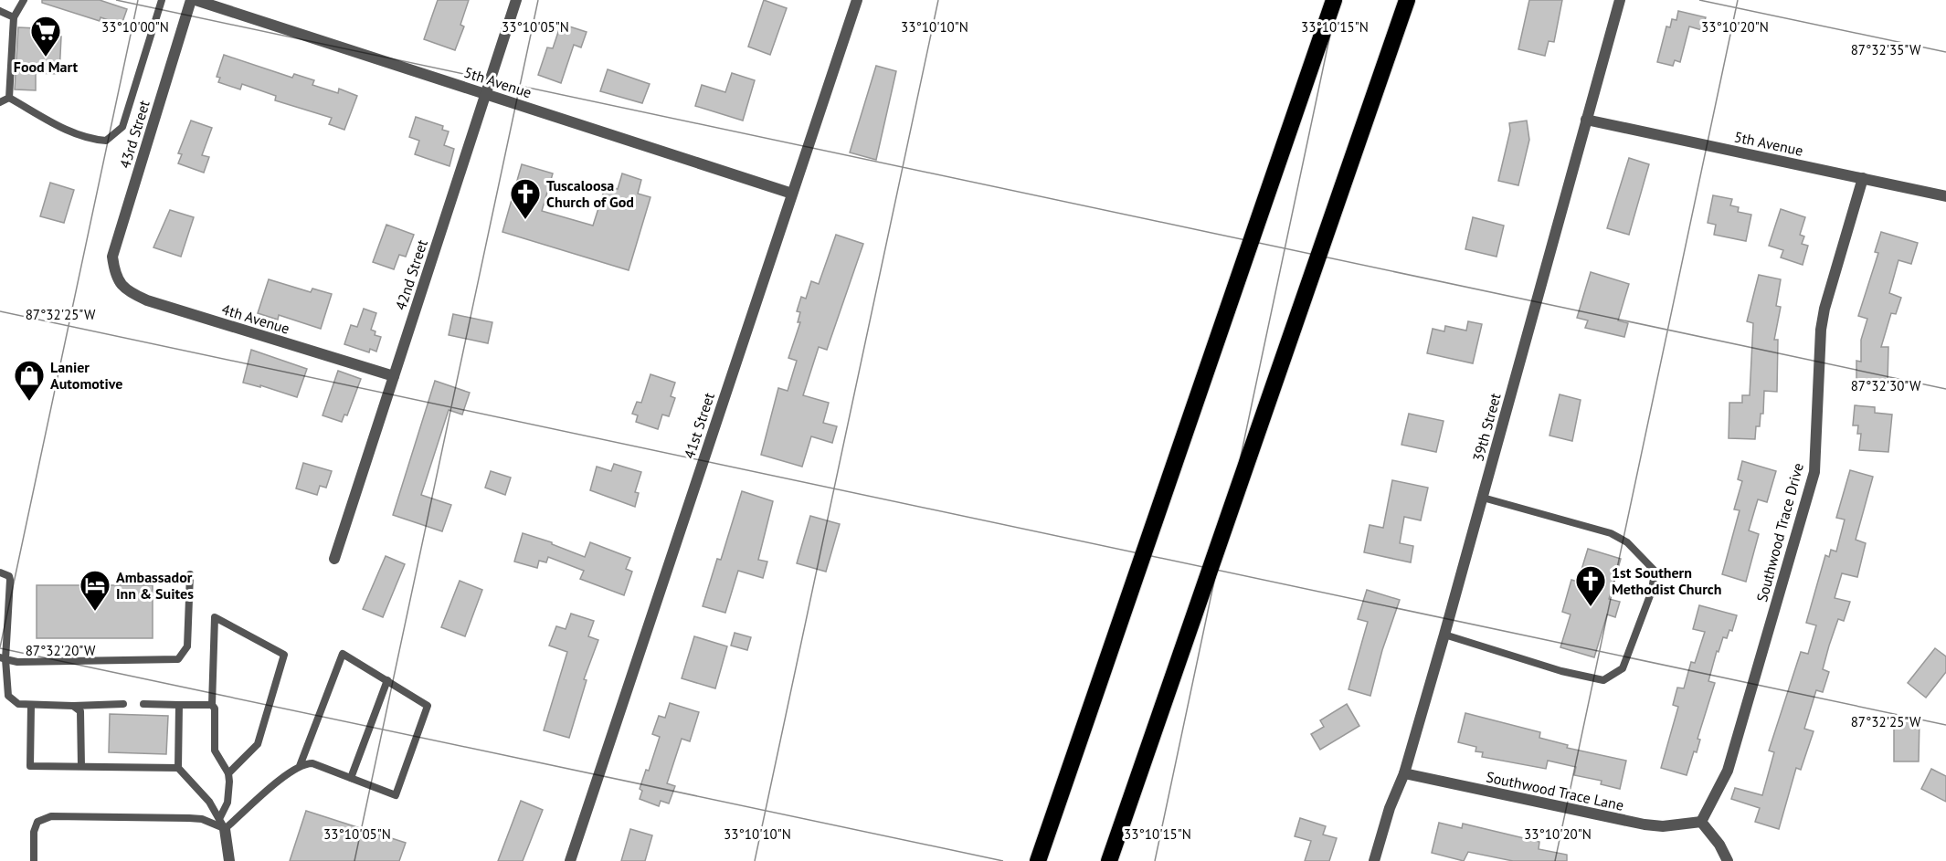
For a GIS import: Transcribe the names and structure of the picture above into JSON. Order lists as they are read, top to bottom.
{
  "streets": {
    "street": [
      "5th Avenue",
      "43rd Street",
      "42nd Street",
      "4th Avenue",
      "41st Street",
      "39th Street",
      "Southwood Trace Drive",
      "Southwood Trace Lane"
    ]
  },
  "crossings": [
    ["5th Avenue", "42nd Street"],
    ["5th Avenue", "41st Street"],
    ["5th Avenue", "39th Street"],
    ["5th Avenue", "Southwood Trace Drive"],
    ["43rd Street", "4th Avenue"],
    ["42nd Street", "4th Avenue"],
    ["39th Street", "Southwood Trace Lane"],
    ["Southwood Trace Drive", "Southwood Trace Lane"]
  ],
  "places": {
    "supermarket": ["Food Mart"],
    "church": ["Tuscaloosa Church of God", "1st Southern Methodist Church"],
    "shop": ["Lanier Automotive"],
    "hotel": ["Ambassador Inn & Suites"]
  },
  "coordinates": [
    "33°10'00\"N",
    "33°10'05\"N",
    "33°10'10\"N",
    "33°10'15\"N",
    "33°10'20\"N",
    "87°32'35\"W",
    "87°32'25\"W",
    "87°32'30\"W",
    "87°32'20\"W"
  ]
}
